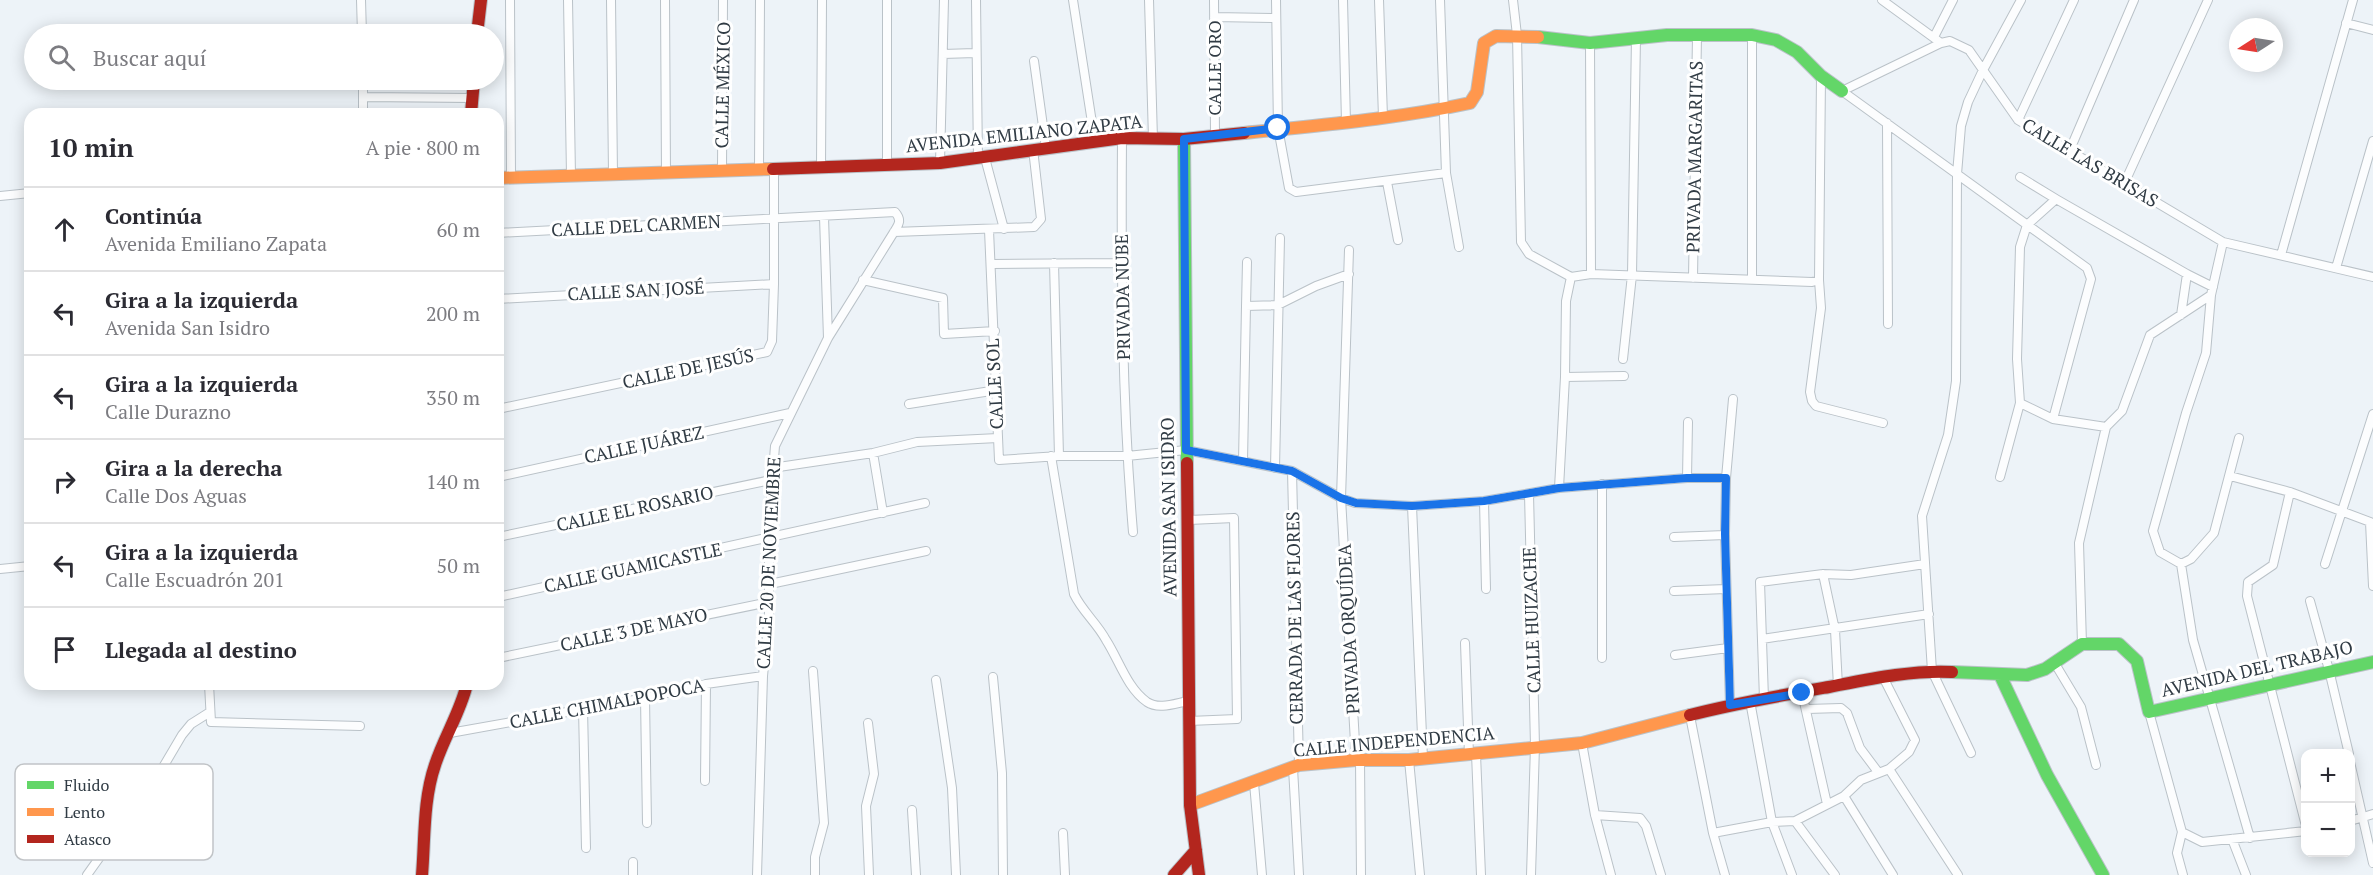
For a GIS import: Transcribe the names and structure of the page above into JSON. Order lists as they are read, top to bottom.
{
  "streets": {
    "main road": [
      "AVENIDA EMILIANO ZAPATA",
      "AVENIDA SAN ISIDRO",
      "AVENIDA DEL TRABAJO",
      "CALLE INDEPENDENCIA"
    ],
    "street": [
      "CALLE ORO",
      "CALLE MÉXICO",
      "PRIVADA MARGARITAS",
      "CALLE LAS BRISAS",
      "CALLE DEL CARMEN",
      "CALLE SAN JOSÉ",
      "PRIVADA NUBE",
      "CALLE DE JESÚS",
      "CALLE SOL",
      "CALLE JUÁREZ",
      "CALLE EL ROSARIO",
      "CALLE 20 DE NOVIEMBRE",
      "CALLE GUAMICASTLE",
      "CERRADA DE LAS FLORES",
      "CALLE HUIZACHE",
      "PRIVADA ORQUÍDEA",
      "CALLE 3 DE MAYO",
      "CALLE CHIMALPOPOCA"
    ]
  },
  "crossings": [
    ["CALLE ORO", "AVENIDA EMILIANO ZAPATA"],
    ["CALLE MÉXICO", "AVENIDA EMILIANO ZAPATA"],
    ["AVENIDA EMILIANO ZAPATA", "PRIVADA MARGARITAS"],
    ["AVENIDA EMILIANO ZAPATA", "PRIVADA NUBE"],
    ["AVENIDA EMILIANO ZAPATA", "CALLE DE JESÚS"],
    ["AVENIDA EMILIANO ZAPATA", "AVENIDA SAN ISIDRO"],
    ["CALLE DEL CARMEN", "CALLE DE JESÚS"],
    ["CALLE SAN JOSÉ", "CALLE DE JESÚS"],
    ["CALLE SOL", "CALLE 20 DE NOVIEMBRE"],
    ["CALLE JUÁREZ", "CALLE 20 DE NOVIEMBRE"],
    ["AVENIDA SAN ISIDRO", "CALLE INDEPENDENCIA"],
    ["CALLE EL ROSARIO", "CALLE 20 DE NOVIEMBRE"],
    ["CALLE 20 DE NOVIEMBRE", "CALLE GUAMICASTLE"],
    ["CALLE 20 DE NOVIEMBRE", "CALLE 3 DE MAYO"],
    ["CALLE 20 DE NOVIEMBRE", "CALLE CHIMALPOPOCA"],
    ["CERRADA DE LAS FLORES", "CALLE INDEPENDENCIA"],
    ["CALLE HUIZACHE", "CALLE INDEPENDENCIA"],
    ["PRIVADA ORQUÍDEA", "CALLE INDEPENDENCIA"]
  ],
  "legend": ["Fluido", "Lento", "Atasco"],
  "north": "left",
  "page": {
    "search": "Buscar aquí",
    "heading": ["10 min", "A pie · 800 m"],
    "list": [
      ["Continúa", "Avenida Emiliano Zapata", "60 m"],
      ["Gira a la izquierda", "Avenida San Isidro", "200 m"],
      ["Gira a la izquierda", "Calle Durazno", "350 m"],
      ["Gira a la derecha", "Calle Dos Aguas", "140 m"],
      ["Gira a la izquierda", "Calle Escuadrón 201", "50 m"],
      "Llegada al destino"
    ],
    "map_buttons": ["+", "−"]
  }
}
